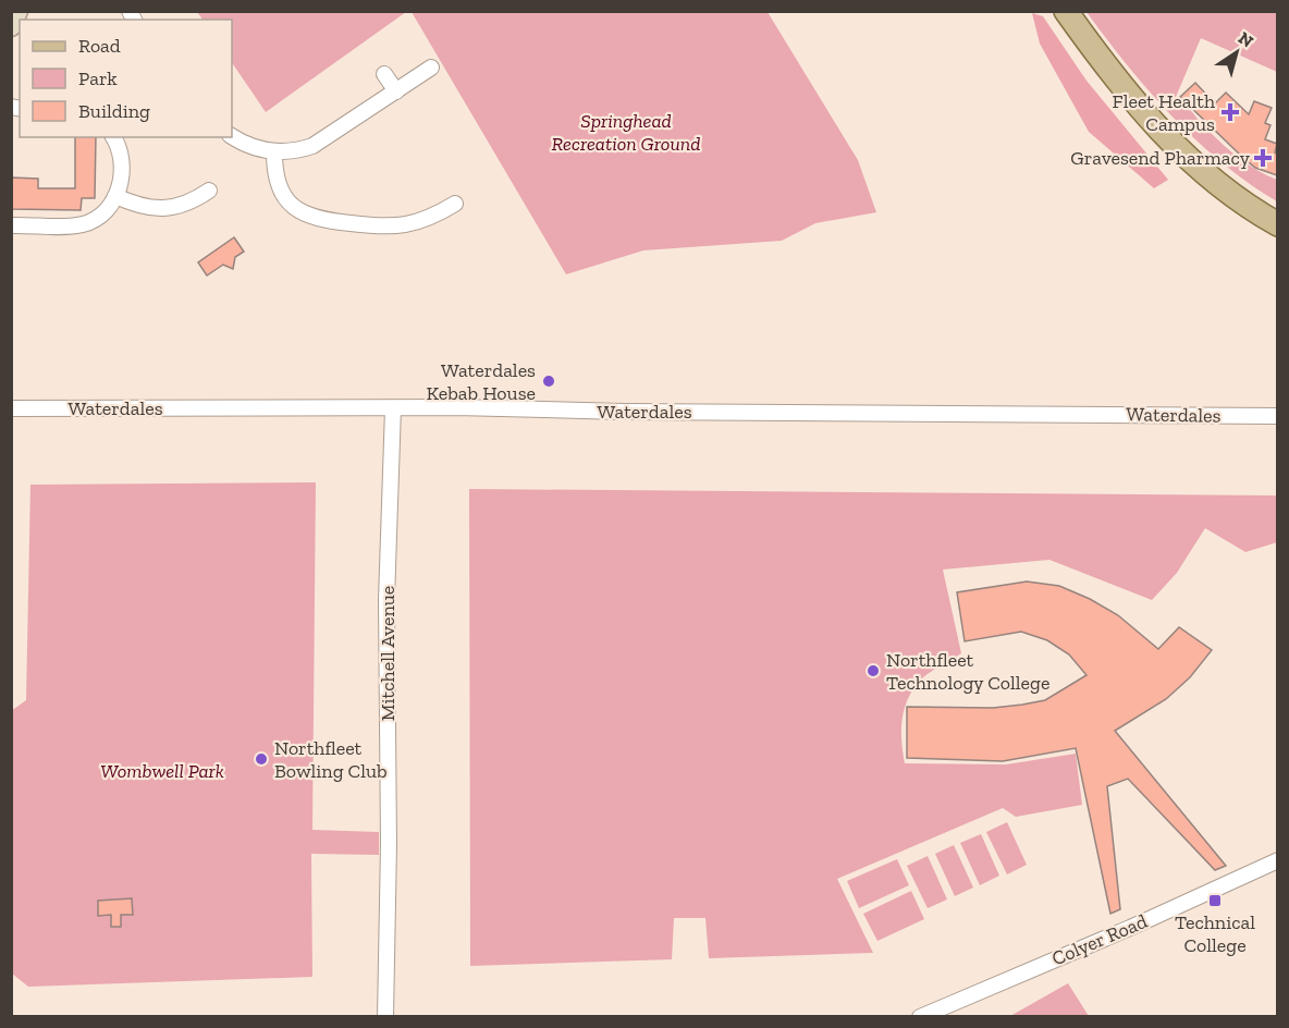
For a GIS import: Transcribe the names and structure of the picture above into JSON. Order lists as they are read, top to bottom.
{
  "streets": {
    "street": ["Waterdales", "Mitchell Avenue", "Colyer Road"]
  },
  "crossings": [
    ["Waterdales", "Mitchell Avenue"]
  ],
  "parks": ["Springhead Recreation Ground", "Wombwell Park"],
  "places": {
    "health": ["Fleet Health Campus", "Gravesend Pharmacy"],
    "other": ["Waterdales Kebab House", "Northfleet Technology College", "Northfleet Bowling Club"],
    "transit": ["Technical College"]
  },
  "legend": ["Road", "Park", "Building"],
  "north": "top right"
}
